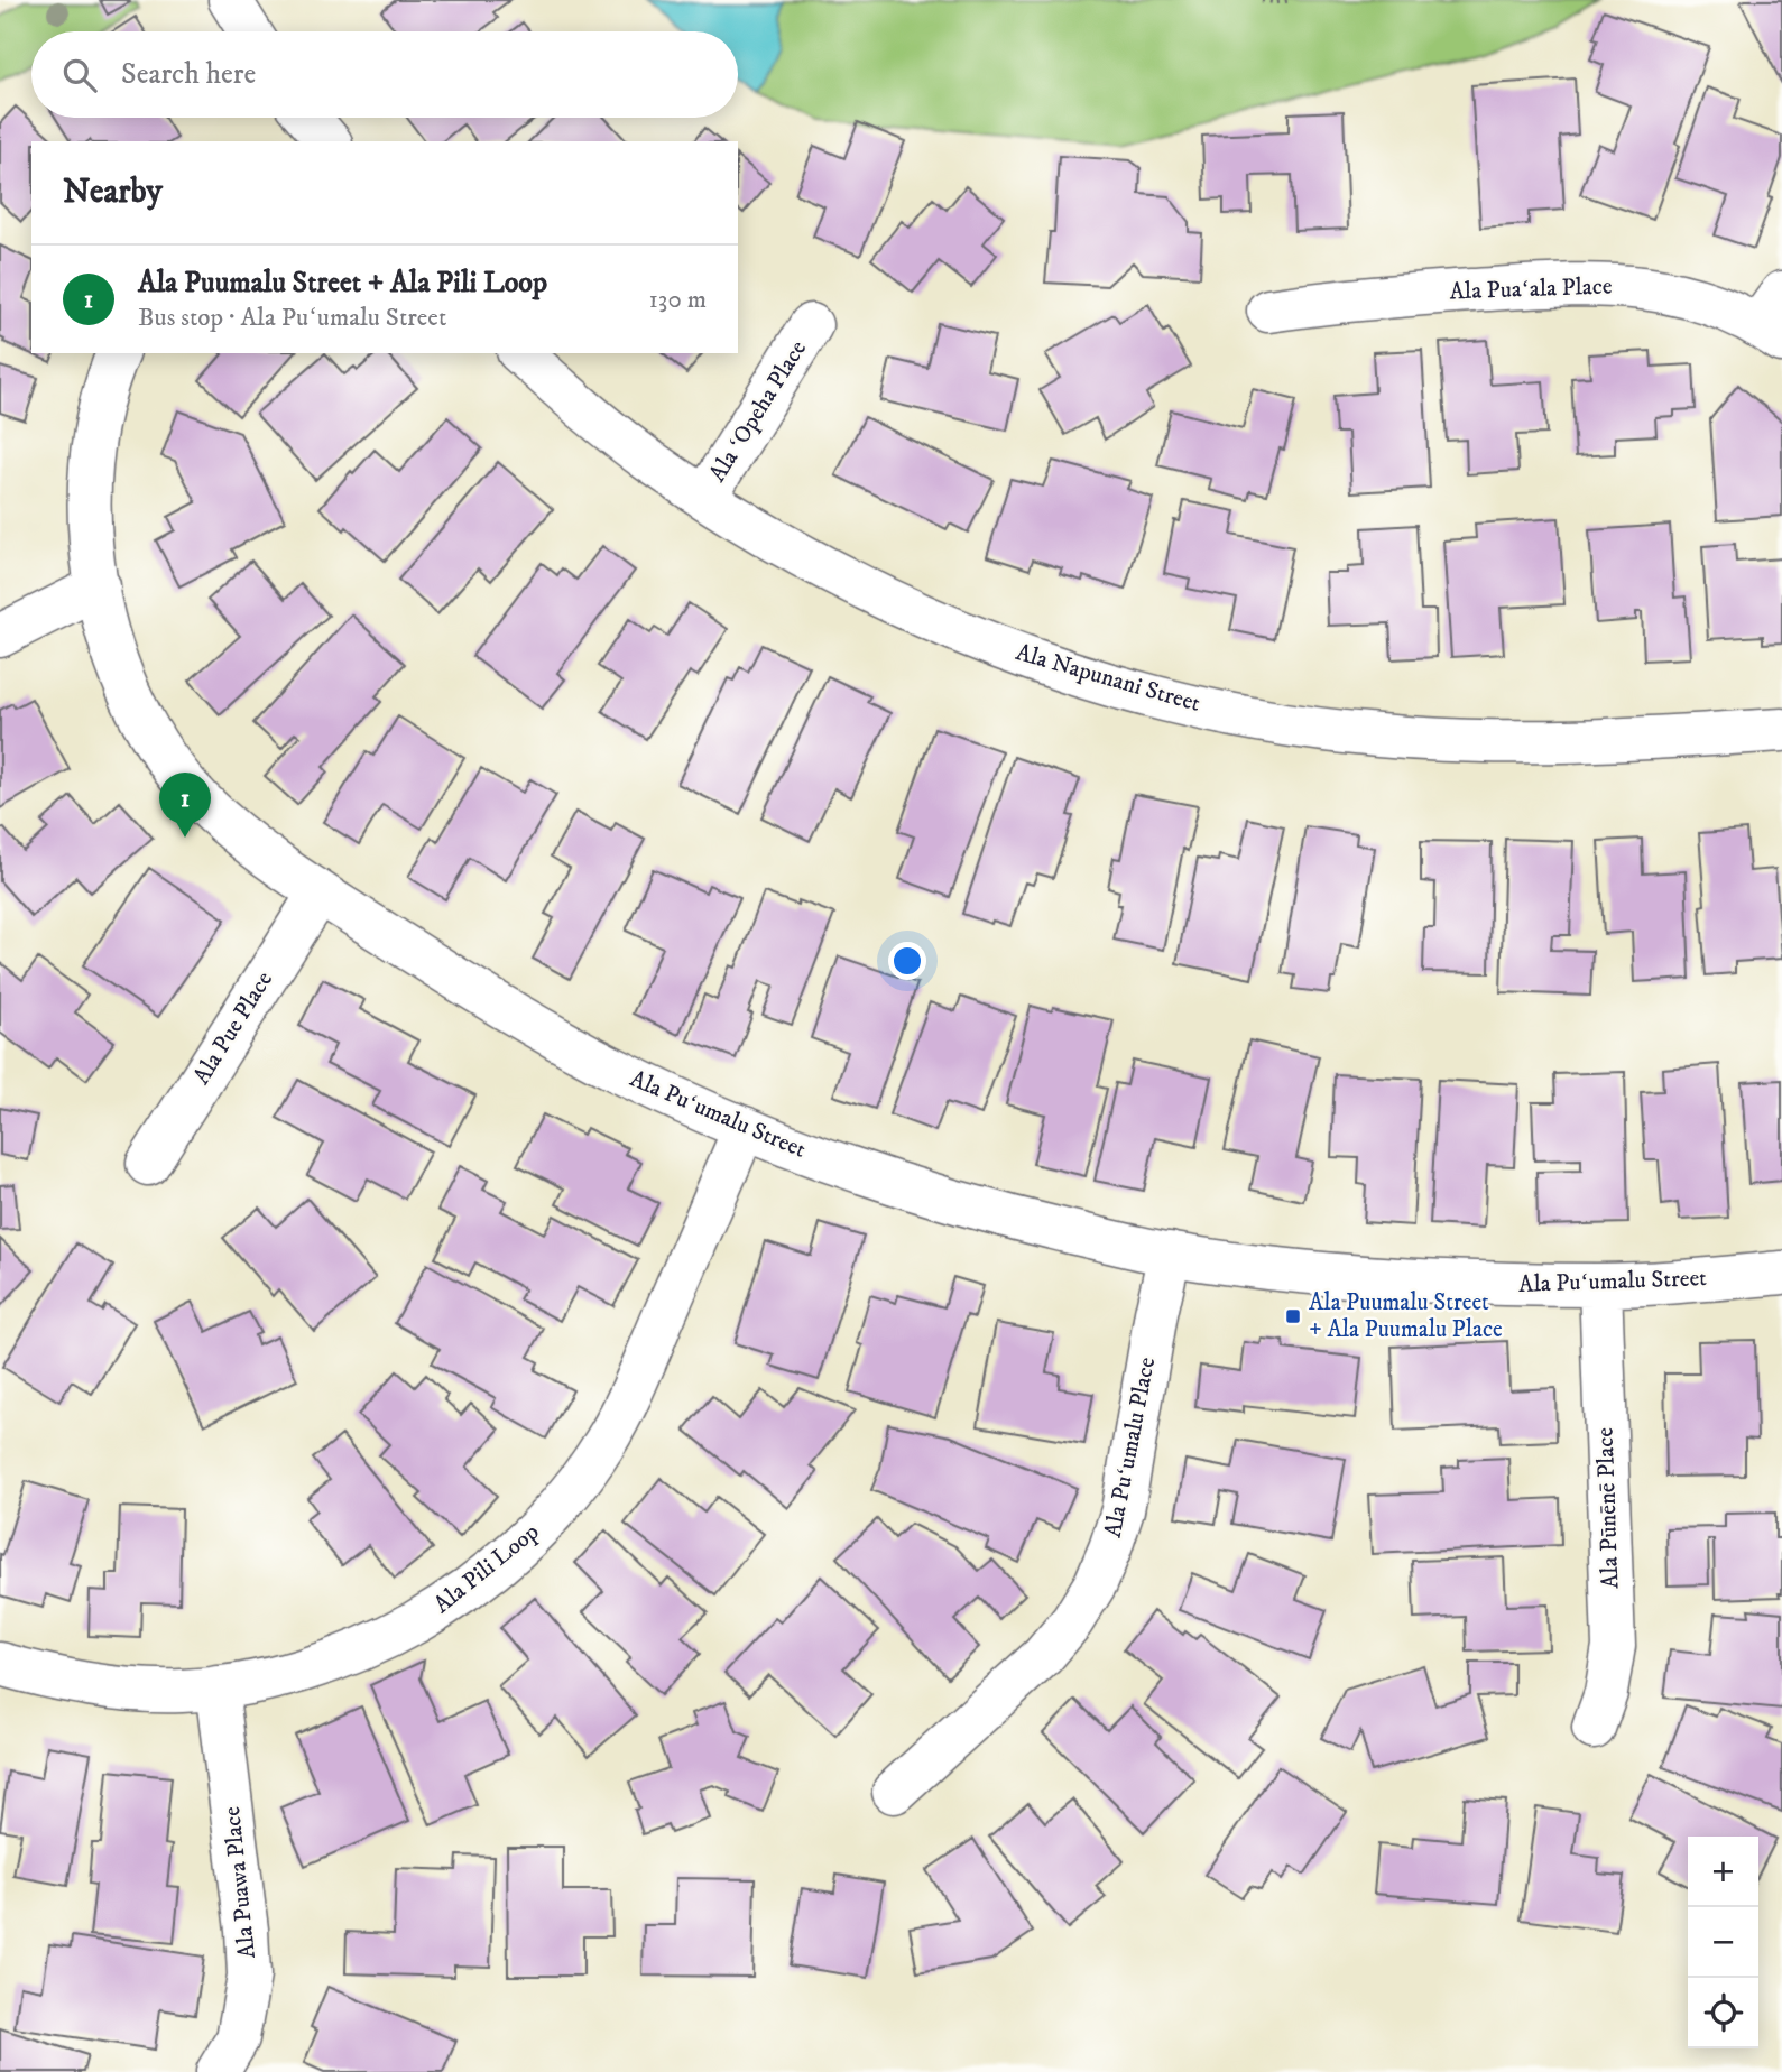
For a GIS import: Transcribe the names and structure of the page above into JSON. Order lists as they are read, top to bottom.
{
  "streets": {
    "street": [
      "Ala Puaʻala Place",
      "Ala ʻOpeha Place",
      "Ala Napunani Street",
      "Ala Pue Place",
      "Ala Puʻumalu Street",
      "Ala Puʻumalu Place",
      "Ala Pūnēnē Place",
      "Ala Pili Loop",
      "Ala Puawa Place"
    ]
  },
  "crossings": [
    ["Ala ʻOpeha Place", "Ala Napunani Street"],
    ["Ala Pue Place", "Ala Puʻumalu Street"],
    ["Ala Puʻumalu Street", "Ala Puʻumalu Place"],
    ["Ala Puʻumalu Street", "Ala Pūnēnē Place"],
    ["Ala Puʻumalu Street", "Ala Pili Loop"],
    ["Ala Pili Loop", "Ala Puawa Place"]
  ],
  "places": {
    "transit": ["Ala Puumalu Street + Ala Puumalu Place"]
  },
  "page": {
    "search": "Search here",
    "heading": "Nearby",
    "list": [
      {
        "mark": "1",
        "name": "Ala Puumalu Street + Ala Pili Loop",
        "note": "Bus stop · Ala Puʻumalu Street",
        "value": "130 m"
      }
    ],
    "pins": "1",
    "map_buttons": ["+", "−"]
  }
}
